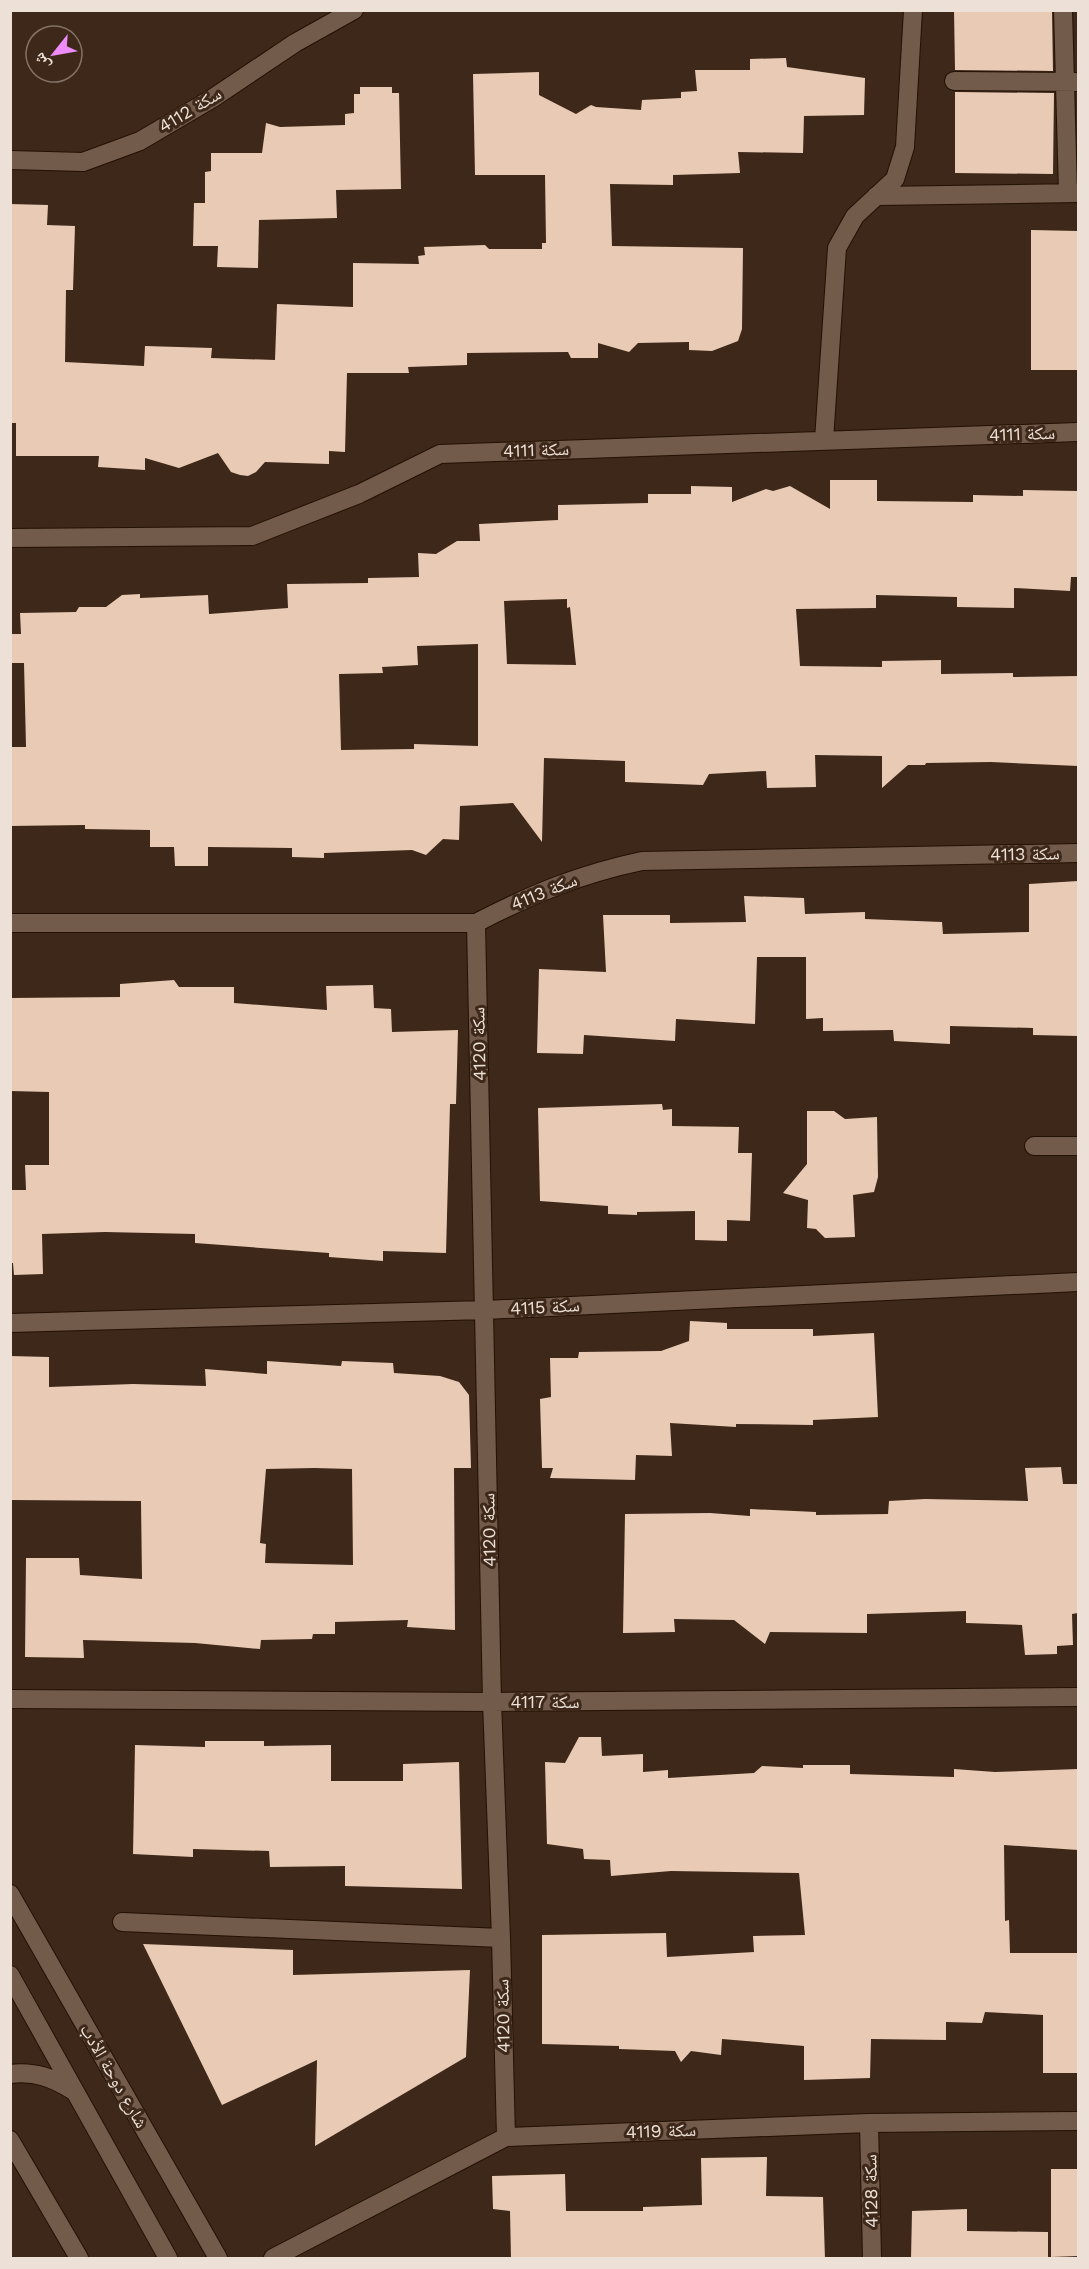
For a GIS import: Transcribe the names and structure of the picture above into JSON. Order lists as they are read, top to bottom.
{
  "streets": {
    "street": [
      "سكة 4112",
      "سكة 4111",
      "سكة 4113",
      "سكة 4120",
      "سكة 4115",
      "سكة 4117",
      "شارع دوحة الأدب",
      "سكة 4119",
      "سكة 4128"
    ]
  },
  "crossings": [
    ["سكة 4113", "سكة 4120"],
    ["سكة 4120", "سكة 4115"],
    ["سكة 4120", "سكة 4117"],
    ["سكة 4120", "سكة 4119"],
    ["سكة 4119", "سكة 4128"]
  ],
  "north": "bottom left"
}
